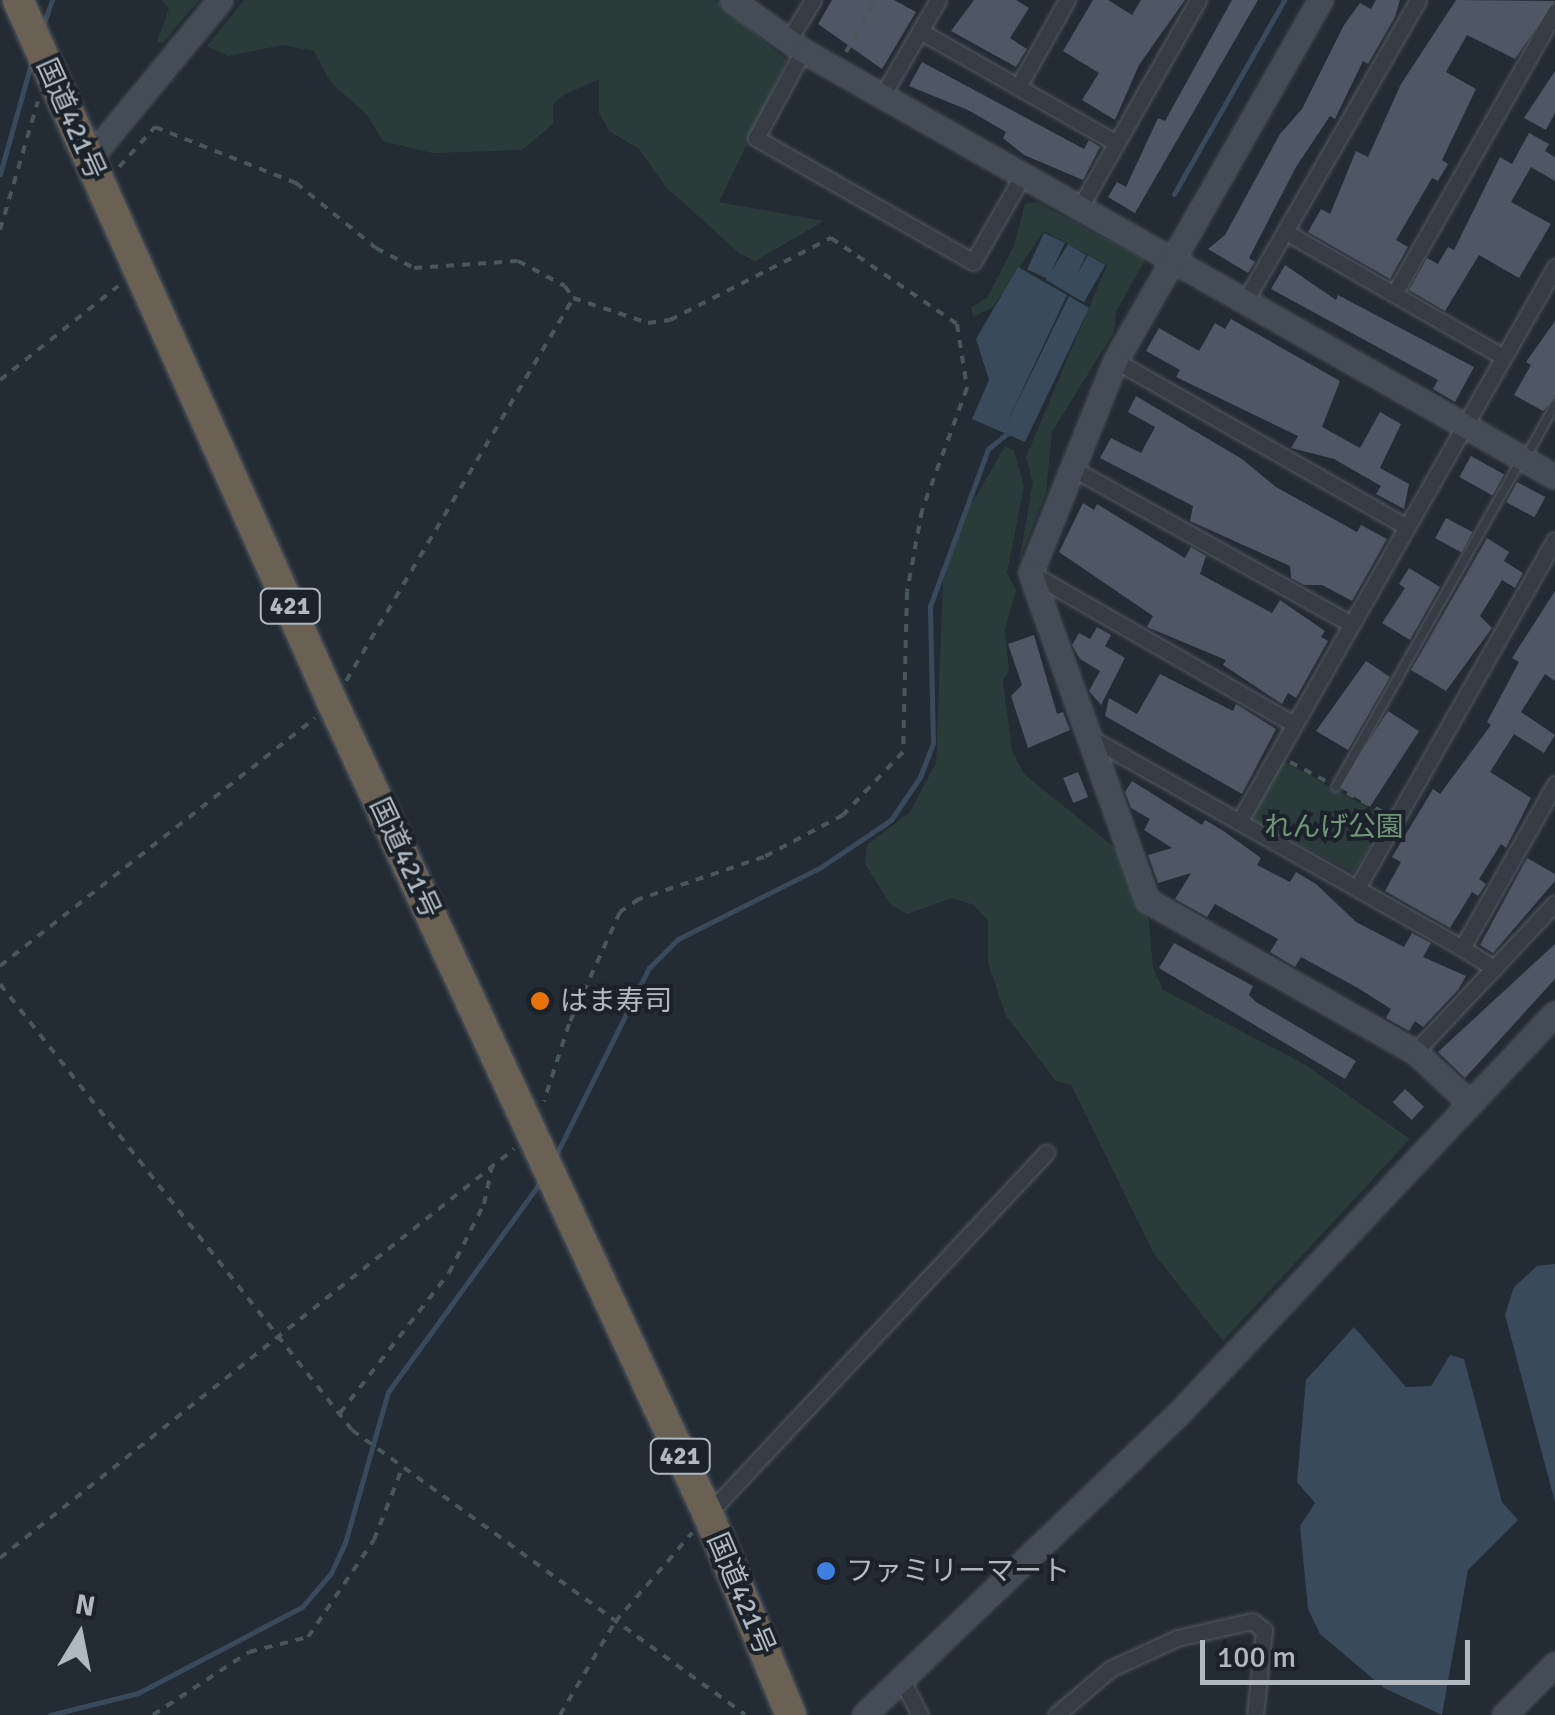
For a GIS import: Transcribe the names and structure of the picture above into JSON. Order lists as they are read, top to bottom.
{
  "streets": {
    "highway": ["国道421号", "421"]
  },
  "parks": ["れんげ公園"],
  "places": ["はま寿司", "ファミリーマート"],
  "scale_bar": "100 m",
  "north": "top"
}
